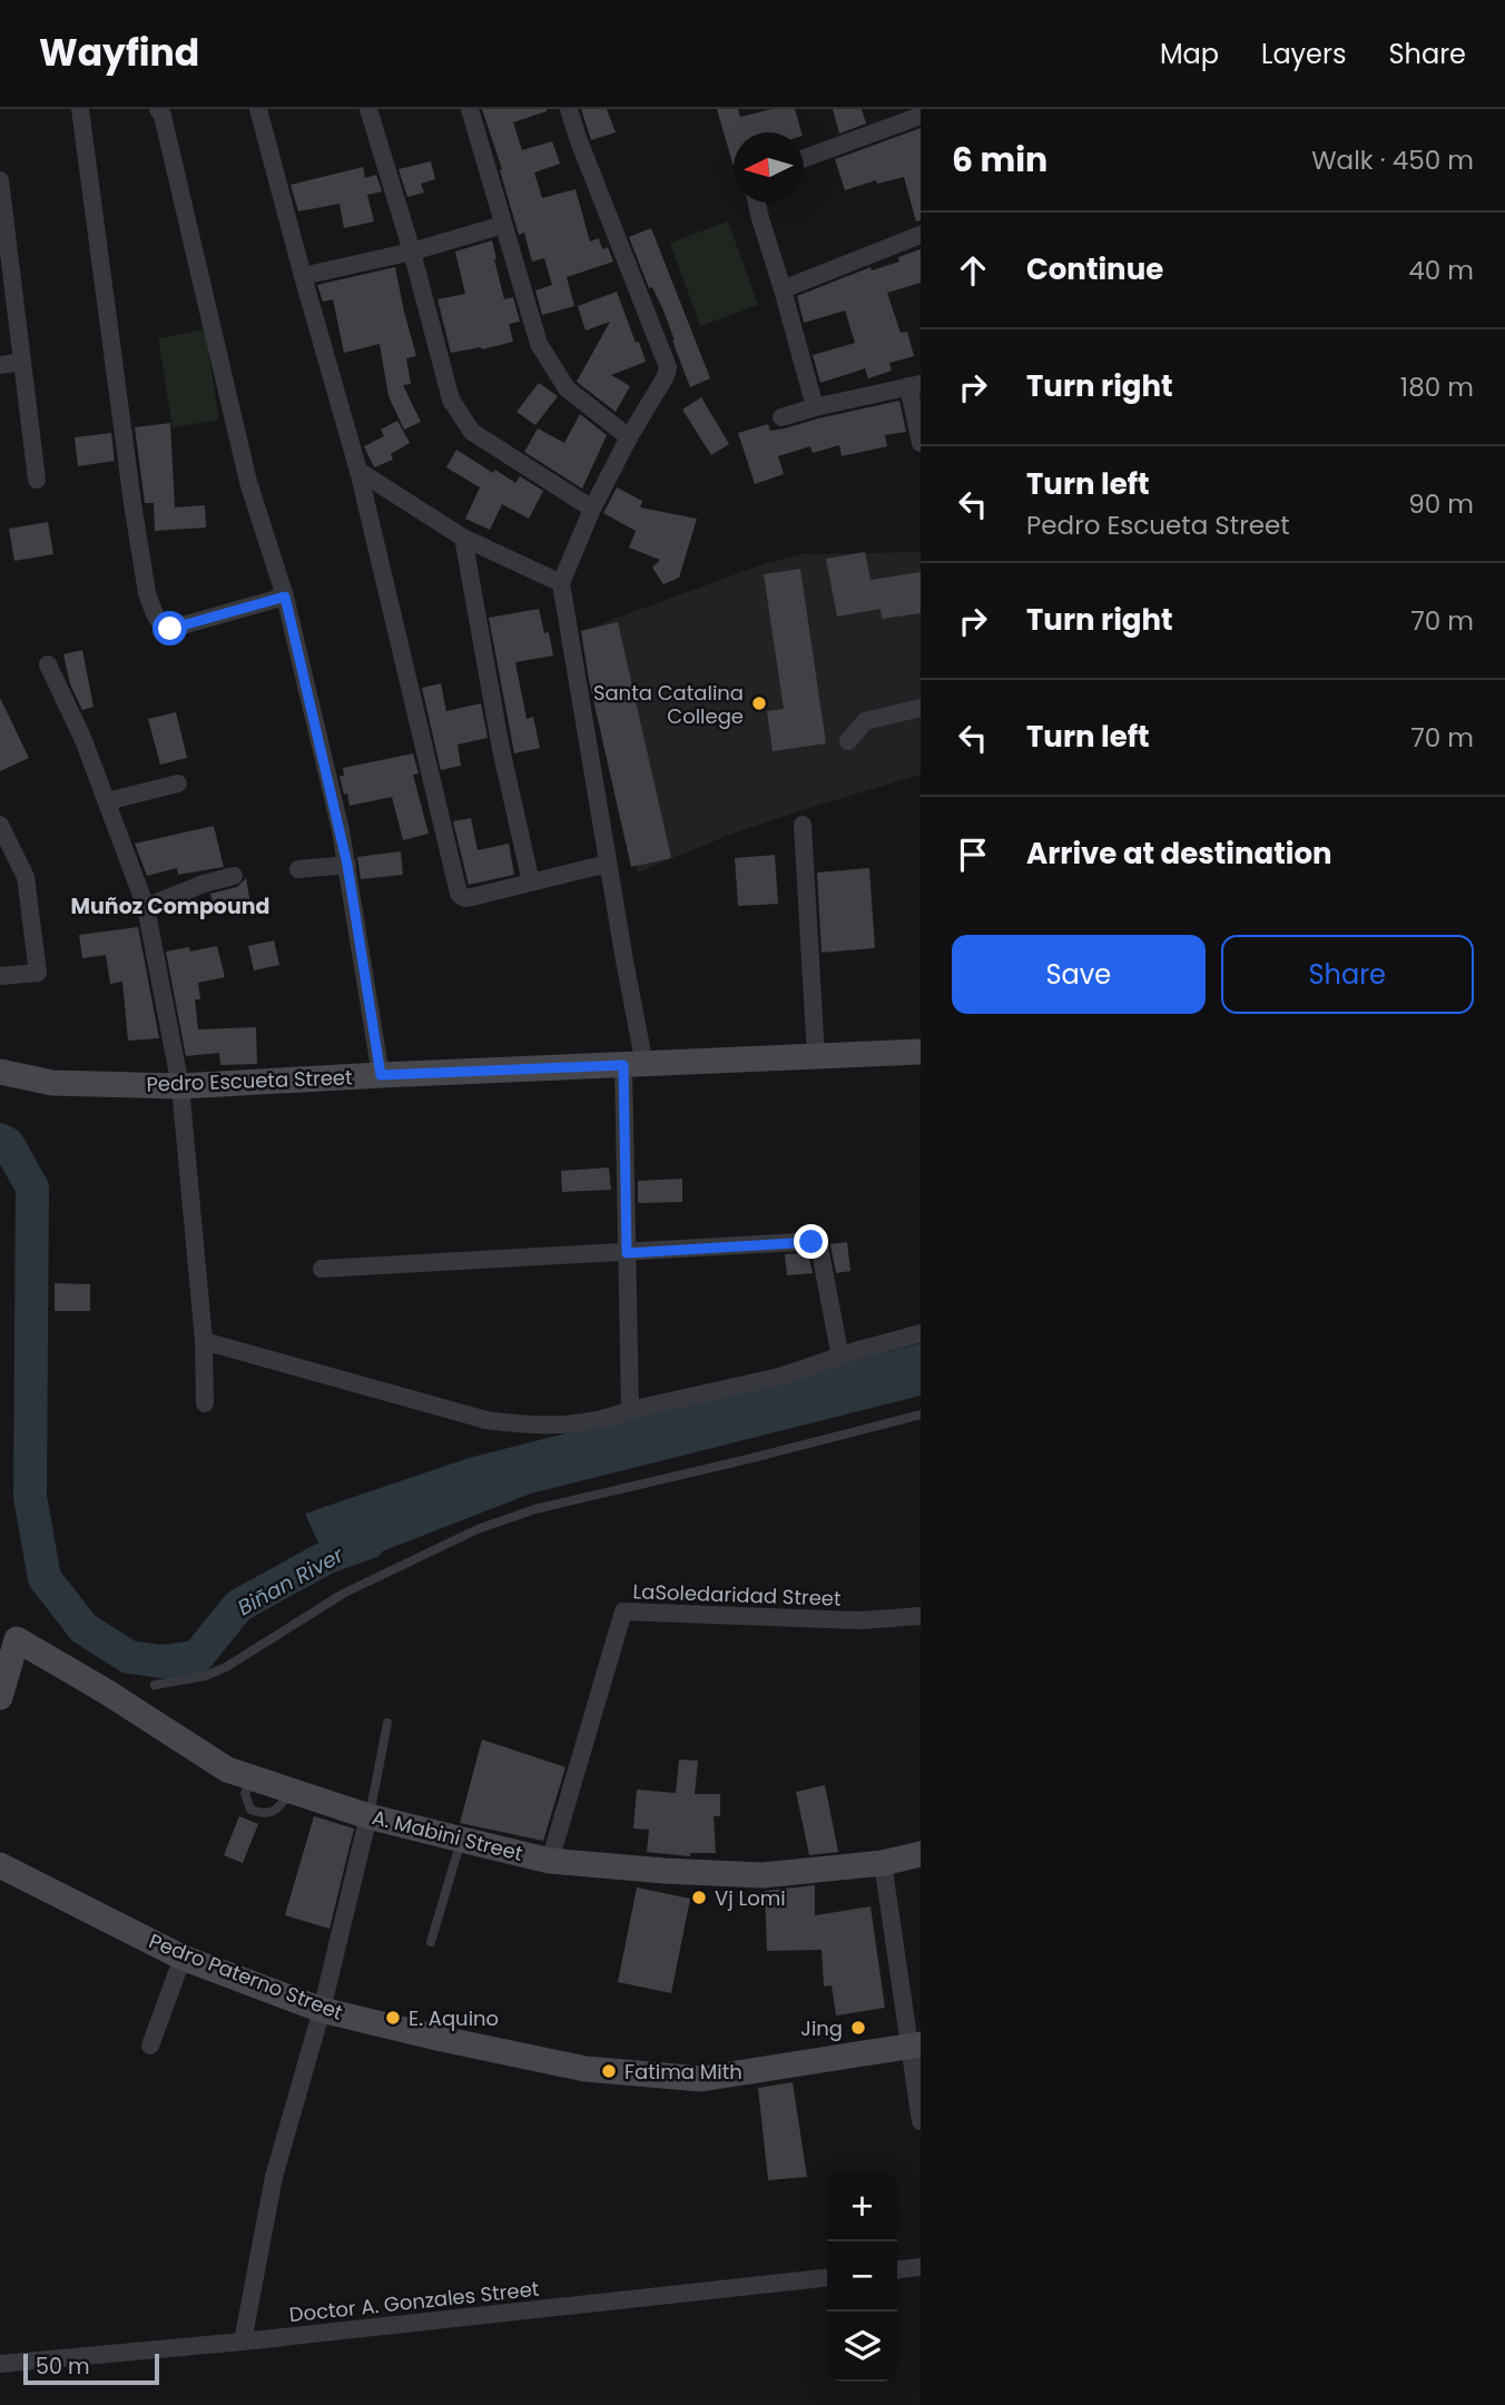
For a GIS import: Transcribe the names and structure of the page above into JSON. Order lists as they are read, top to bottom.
{
  "streets": {
    "street": [
      "Pedro Escueta Street",
      "LaSoledaridad Street",
      "A. Mabini Street",
      "Pedro Paterno Street",
      "Doctor A. Gonzales Street"
    ]
  },
  "crossings": [
    ["LaSoledaridad Street", "A. Mabini Street"]
  ],
  "districts": ["Muñoz Compound"],
  "water": ["Biñan River"],
  "places": [
    "Santa Catalina College",
    "Vj Lomi",
    "E. Aquino",
    "Jing",
    "Fatima Mith"
  ],
  "scale_bar": "50 m",
  "north": "left",
  "page": {
    "header": "Wayfind",
    "nav": ["Map", "Layers", "Share"],
    "heading": ["6 min", "Walk · 450 m"],
    "list": [
      ["Continue", "40 m"],
      ["Turn right", "180 m"],
      ["Turn left", "Pedro Escueta Street", "90 m"],
      ["Turn right", "70 m"],
      ["Turn left", "70 m"],
      "Arrive at destination"
    ],
    "buttons": ["Save", "Share"],
    "map_buttons": ["+", "−"],
    "scale": "50 m"
  }
}
